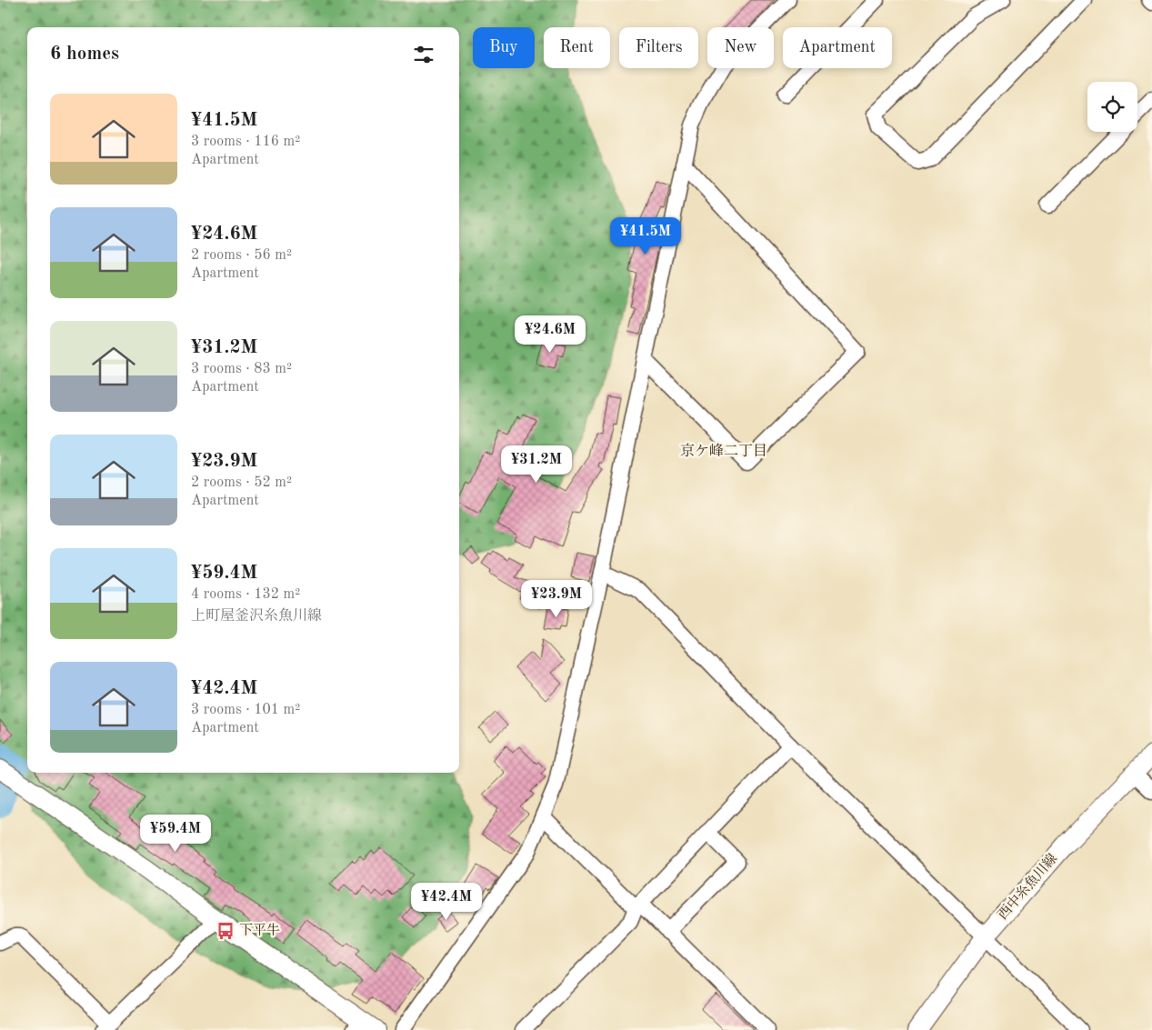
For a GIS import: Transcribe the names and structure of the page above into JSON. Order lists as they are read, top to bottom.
{
  "streets": {
    "main road": ["西中糸魚川線"]
  },
  "districts": ["京ケ峰二丁目"],
  "places": {
    "bus stop": ["下平牛"]
  },
  "page": {
    "chip": [
      "Buy",
      "Rent",
      "Filters",
      "New",
      "Apartment"
    ],
    "heading": "6 homes",
    "list": [
      {
        "name": "¥41.5M",
        "note": "3 rooms · 116 m² · Apartment"
      },
      {
        "name": "¥24.6M",
        "note": "2 rooms · 56 m² · Apartment"
      },
      {
        "name": "¥31.2M",
        "note": "3 rooms · 83 m² · Apartment"
      },
      {
        "name": "¥23.9M",
        "note": "2 rooms · 52 m² · Apartment"
      },
      {
        "name": "¥59.4M",
        "note": "4 rooms · 132 m² · 上町屋釜沢糸魚川線"
      },
      {
        "name": "¥42.4M",
        "note": "3 rooms · 101 m² · Apartment"
      }
    ],
    "price": [
      "¥41.5M",
      "¥24.6M",
      "¥31.2M",
      "¥23.9M",
      "¥59.4M",
      "¥42.4M"
    ]
  }
}
